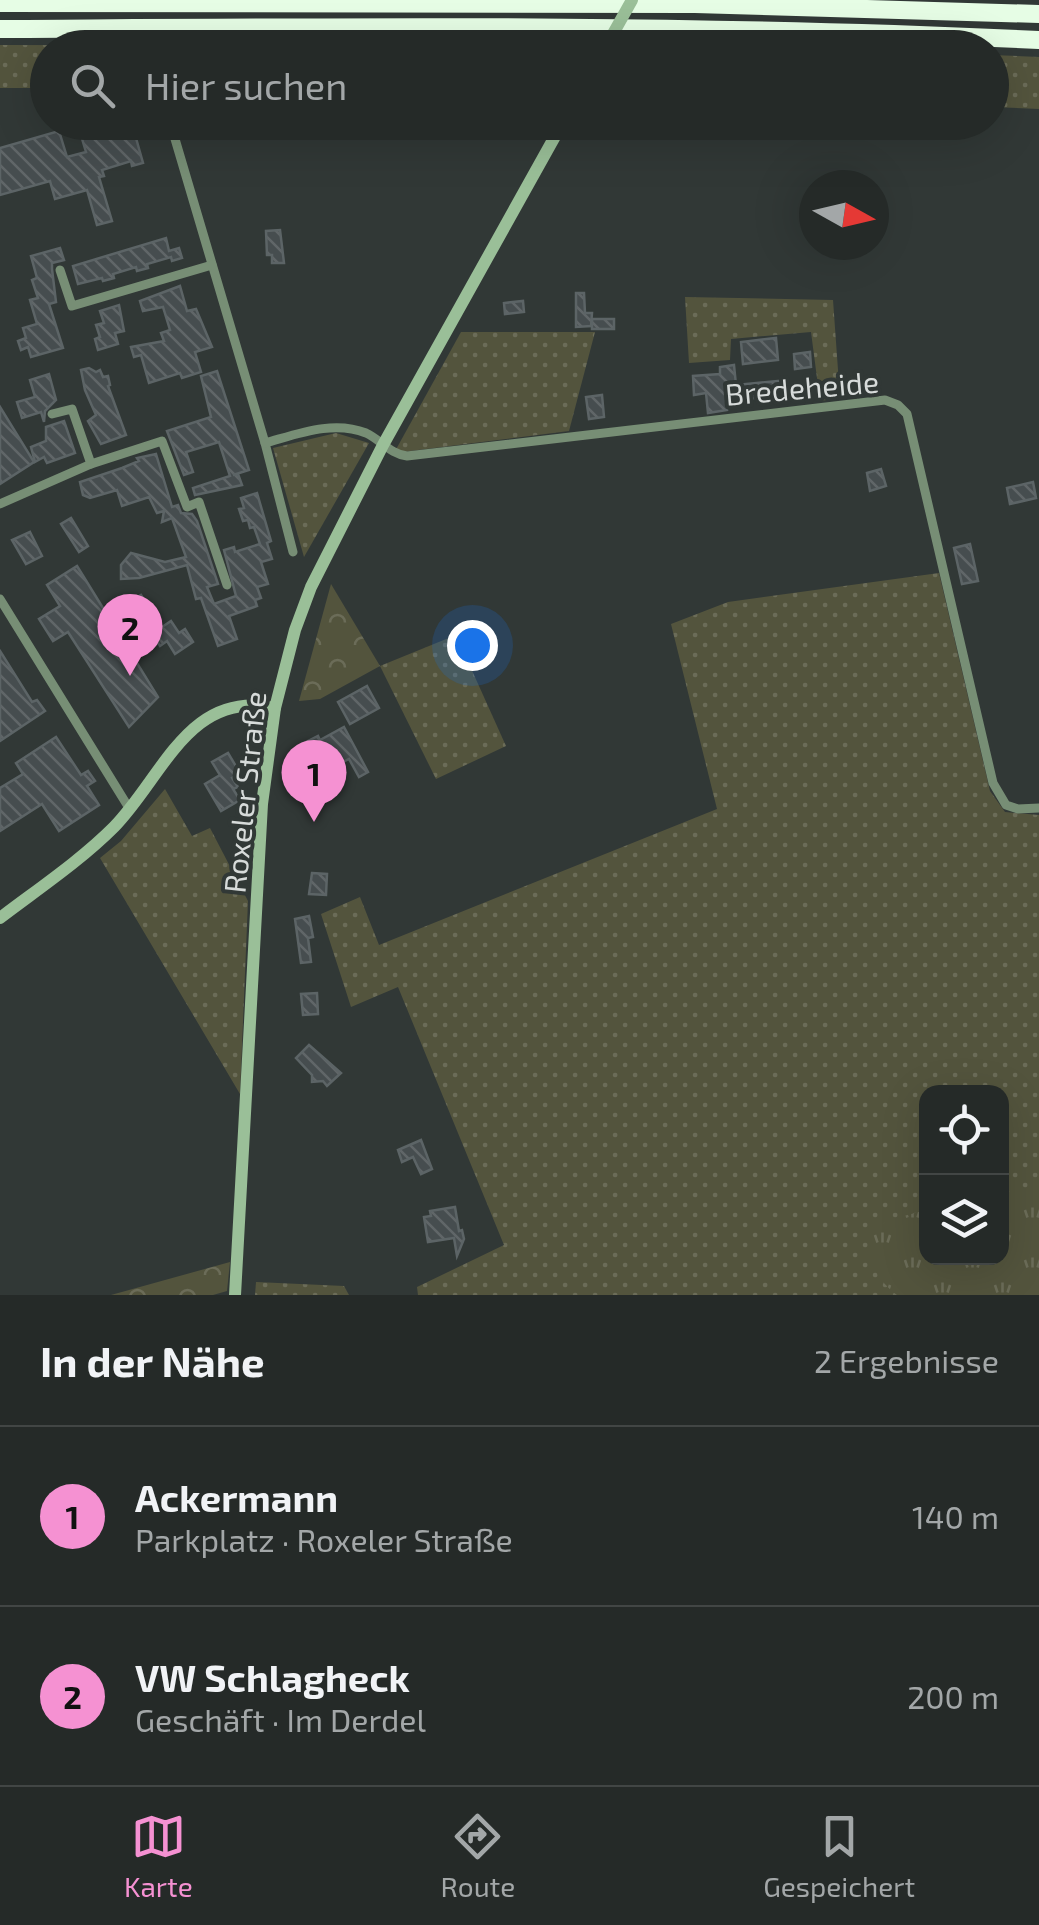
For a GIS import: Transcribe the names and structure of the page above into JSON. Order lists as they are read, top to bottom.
{
  "streets": {
    "main road": ["Roxeler Straße"],
    "street": ["Bredeheide"]
  },
  "crossings": [
    ["Bredeheide", "Roxeler Straße"]
  ],
  "north": "right",
  "page": {
    "search": "Hier suchen",
    "pins": ["2", "1"],
    "heading": ["In der Nähe", "2 Ergebnisse"],
    "list": [
      {
        "mark": "1",
        "name": "Ackermann",
        "note": "Parkplatz · Roxeler Straße",
        "value": "140 m"
      },
      {
        "mark": "2",
        "name": "VW Schlagheck",
        "note": "Geschäft · Im Derdel",
        "value": "200 m"
      }
    ],
    "nav": ["Karte", "Route", "Gespeichert"]
  }
}
